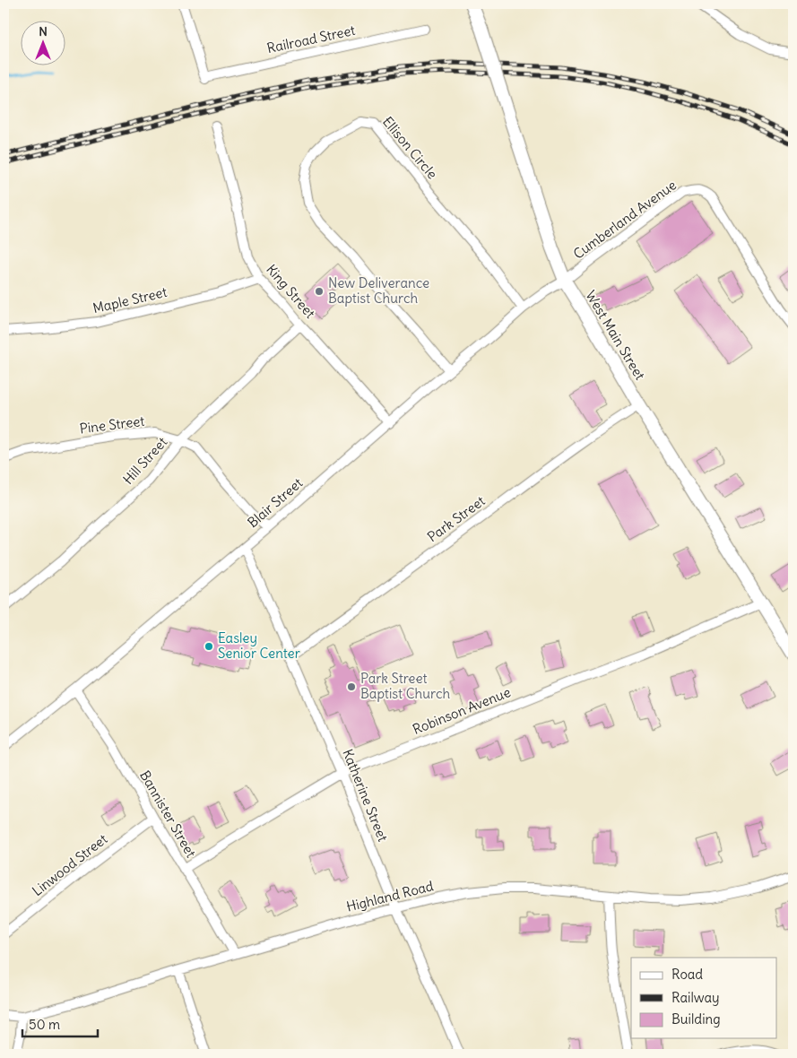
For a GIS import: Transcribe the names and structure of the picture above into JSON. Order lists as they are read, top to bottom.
{
  "streets": {
    "main road": ["West Main Street"],
    "street": [
      "Railroad Street",
      "Ellison Circle",
      "Cumberland Avenue",
      "King Street",
      "Maple Street",
      "Pine Street",
      "Hill Street",
      "Blair Street",
      "Park Street",
      "Robinson Avenue",
      "Katherine Street",
      "Bannister Street",
      "Linwood Street",
      "Highland Road"
    ]
  },
  "crossings": [
    ["Ellison Circle", "Blair Street"],
    ["Cumberland Avenue", "West Main Street"],
    ["Cumberland Avenue", "Blair Street"],
    ["King Street", "Maple Street"],
    ["King Street", "Hill Street"],
    ["King Street", "Blair Street"],
    ["West Main Street", "Blair Street"],
    ["West Main Street", "Park Street"],
    ["West Main Street", "Robinson Avenue"],
    ["Pine Street", "Hill Street"],
    ["Pine Street", "Blair Street"],
    ["Blair Street", "Katherine Street"],
    ["Blair Street", "Bannister Street"],
    ["Park Street", "Katherine Street"],
    ["Robinson Avenue", "Katherine Street"],
    ["Robinson Avenue", "Bannister Street"],
    ["Katherine Street", "Highland Road"],
    ["Bannister Street", "Linwood Street"],
    ["Bannister Street", "Highland Road"]
  ],
  "places": ["New Deliverance Baptist Church", "Easley Senior Center", "Park Street Baptist Church"],
  "legend": ["Road", "Railway", "Building"],
  "scale_bar": "50 m",
  "north": "top"
}
